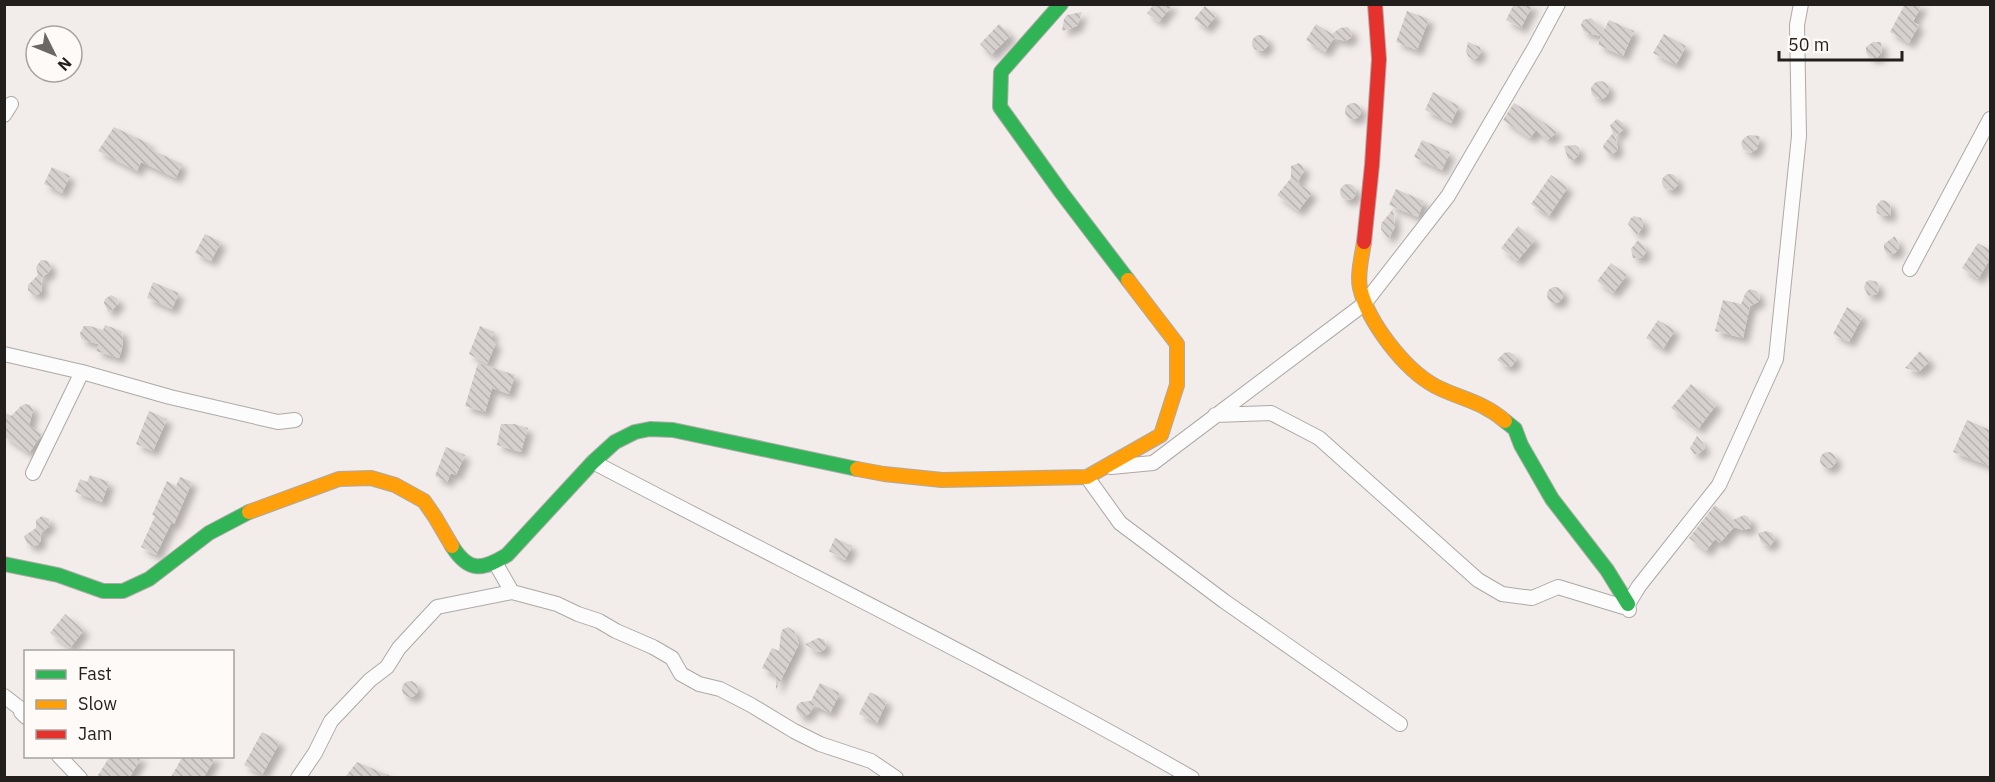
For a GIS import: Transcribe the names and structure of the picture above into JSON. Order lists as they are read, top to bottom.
{
  "legend": ["Fast", "Slow", "Jam"],
  "scale_bar": "50 m",
  "north": "bottom right"
}
